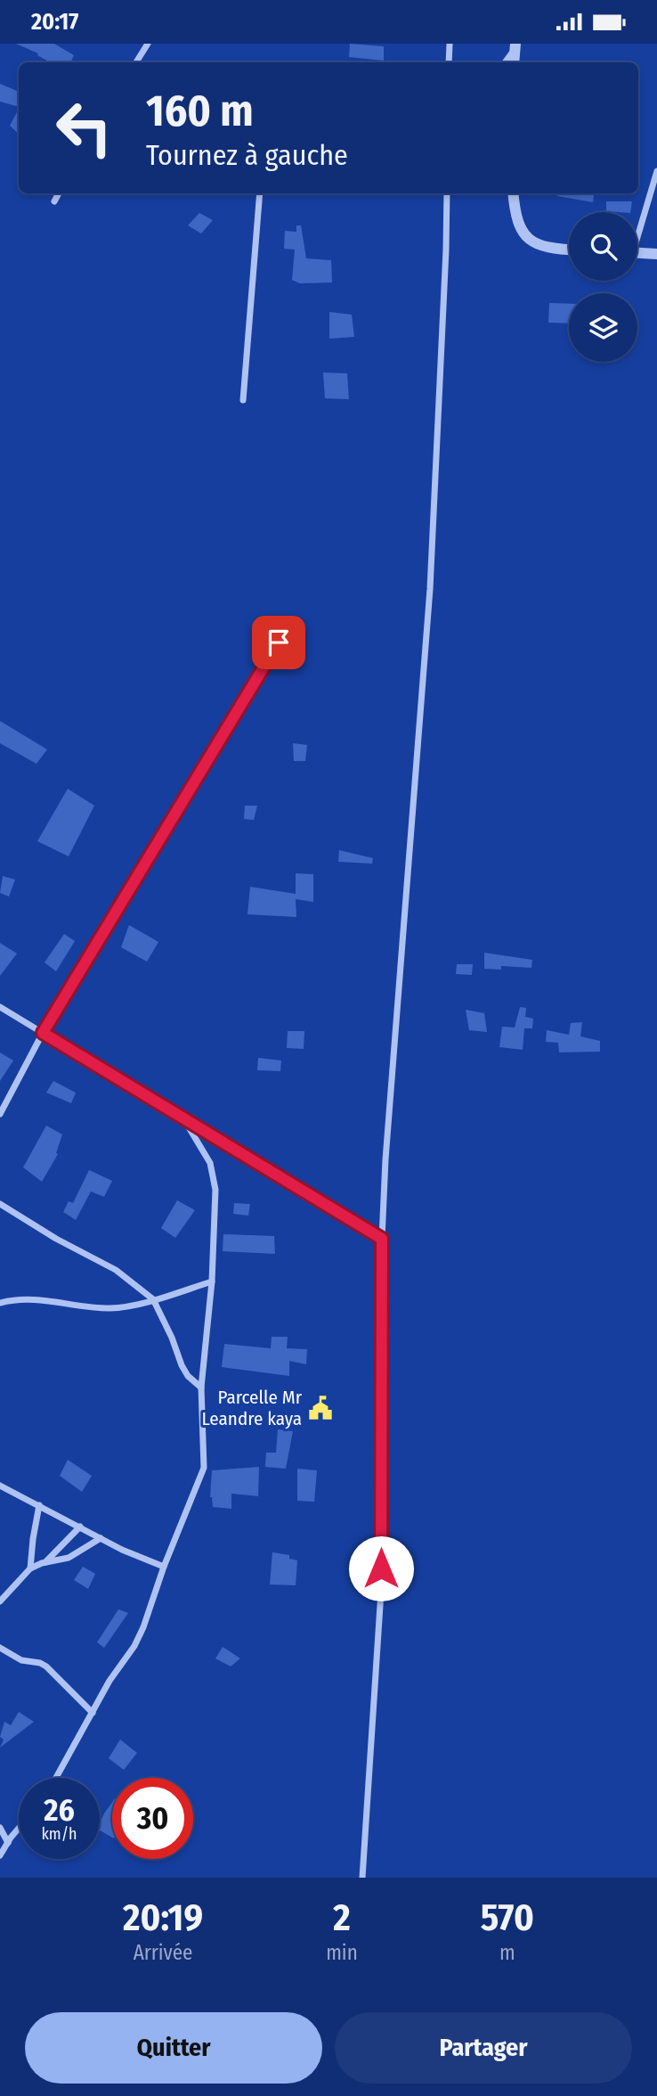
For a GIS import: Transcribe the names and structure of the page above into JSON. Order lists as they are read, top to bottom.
{
  "places": {
    "public building": ["Parcelle Mr Leandre kaya"]
  },
  "page": {
    "status": "20:17",
    "turn": ["160 m", "Tournez à gauche"],
    "speed": "26 km/h",
    "limit": "30",
    "eta": [
      "20:19",
      "Arrivée",
      "2",
      "min",
      "570",
      "m"
    ],
    "buttons": ["Quitter", "Partager"]
  }
}
